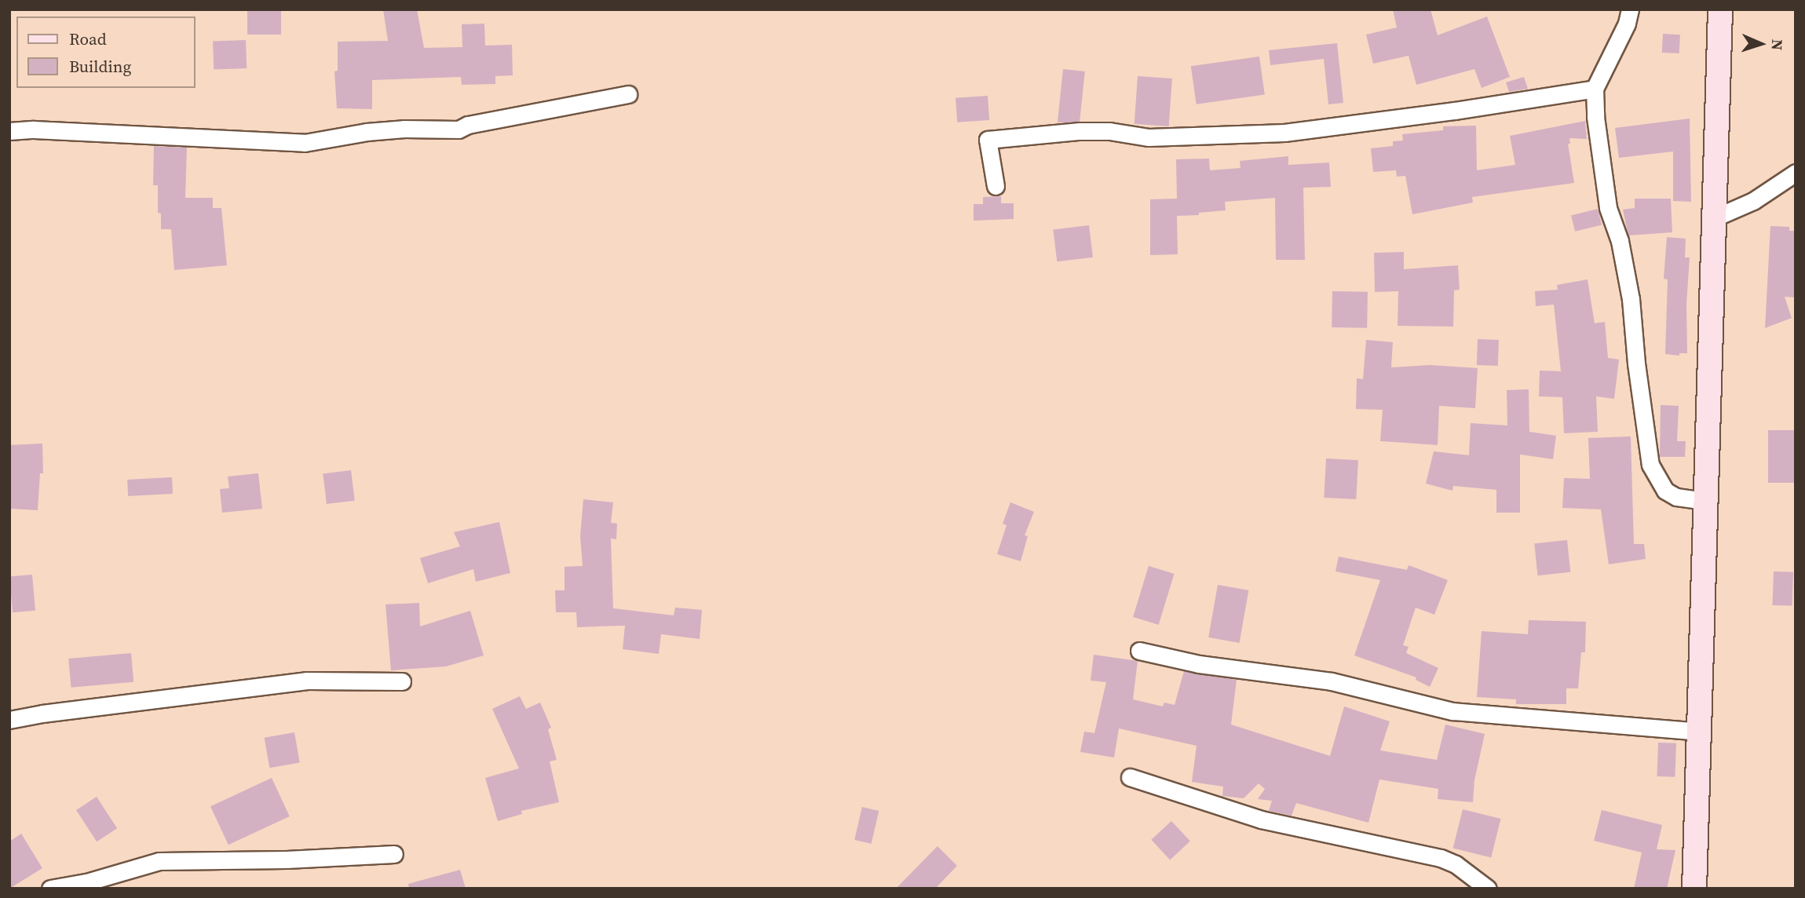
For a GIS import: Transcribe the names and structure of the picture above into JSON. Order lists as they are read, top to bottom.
{
  "legend": ["Road", "Building"],
  "north": "right"
}
